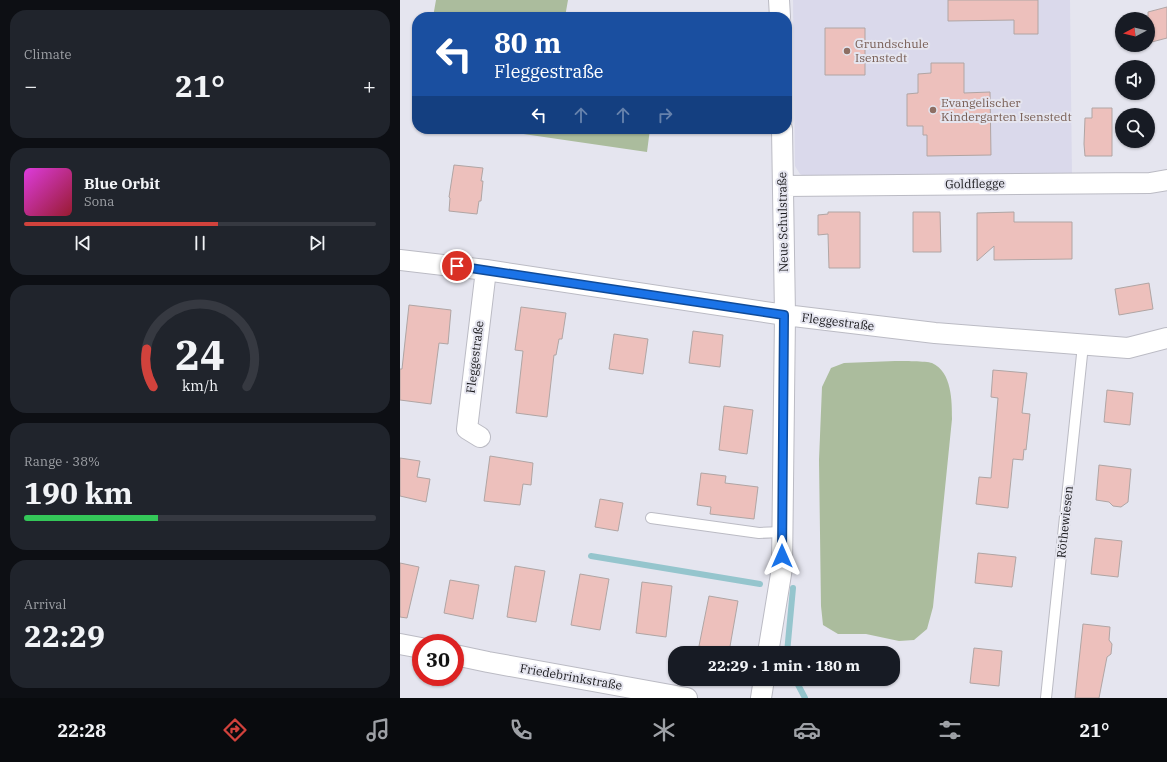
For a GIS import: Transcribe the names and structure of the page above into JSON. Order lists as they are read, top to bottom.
{
  "streets": {
    "street": [
      "Goldflegge",
      "Neue Schulstraße",
      "Fleggestraße",
      "Friedebrinkstraße"
    ],
    "lane": ["Röthewiesen"]
  },
  "crossings": [
    ["Goldflegge", "Neue Schulstraße"],
    ["Neue Schulstraße", "Fleggestraße"],
    ["Fleggestraße", "Röthewiesen"]
  ],
  "places": ["Grundschule Isenstedt", "Evangelischer Kindergarten Isenstedt"],
  "north": "left",
  "page": {
    "tile": [
      "Climate",
      ["Range · 38%", "190 km"],
      ["Arrival", "22:29"]
    ],
    "turn": ["80 m", "Fleggestraße"],
    "heat": ["−", "21°", "+"],
    "song": ["Blue Orbit", "Sona"],
    "limit": "30",
    "trip": "22:29 · 1 min · 180 m",
    "tabs": ["22:28", "21°"],
    "gauge": ["24", "km/h"]
  }
}
